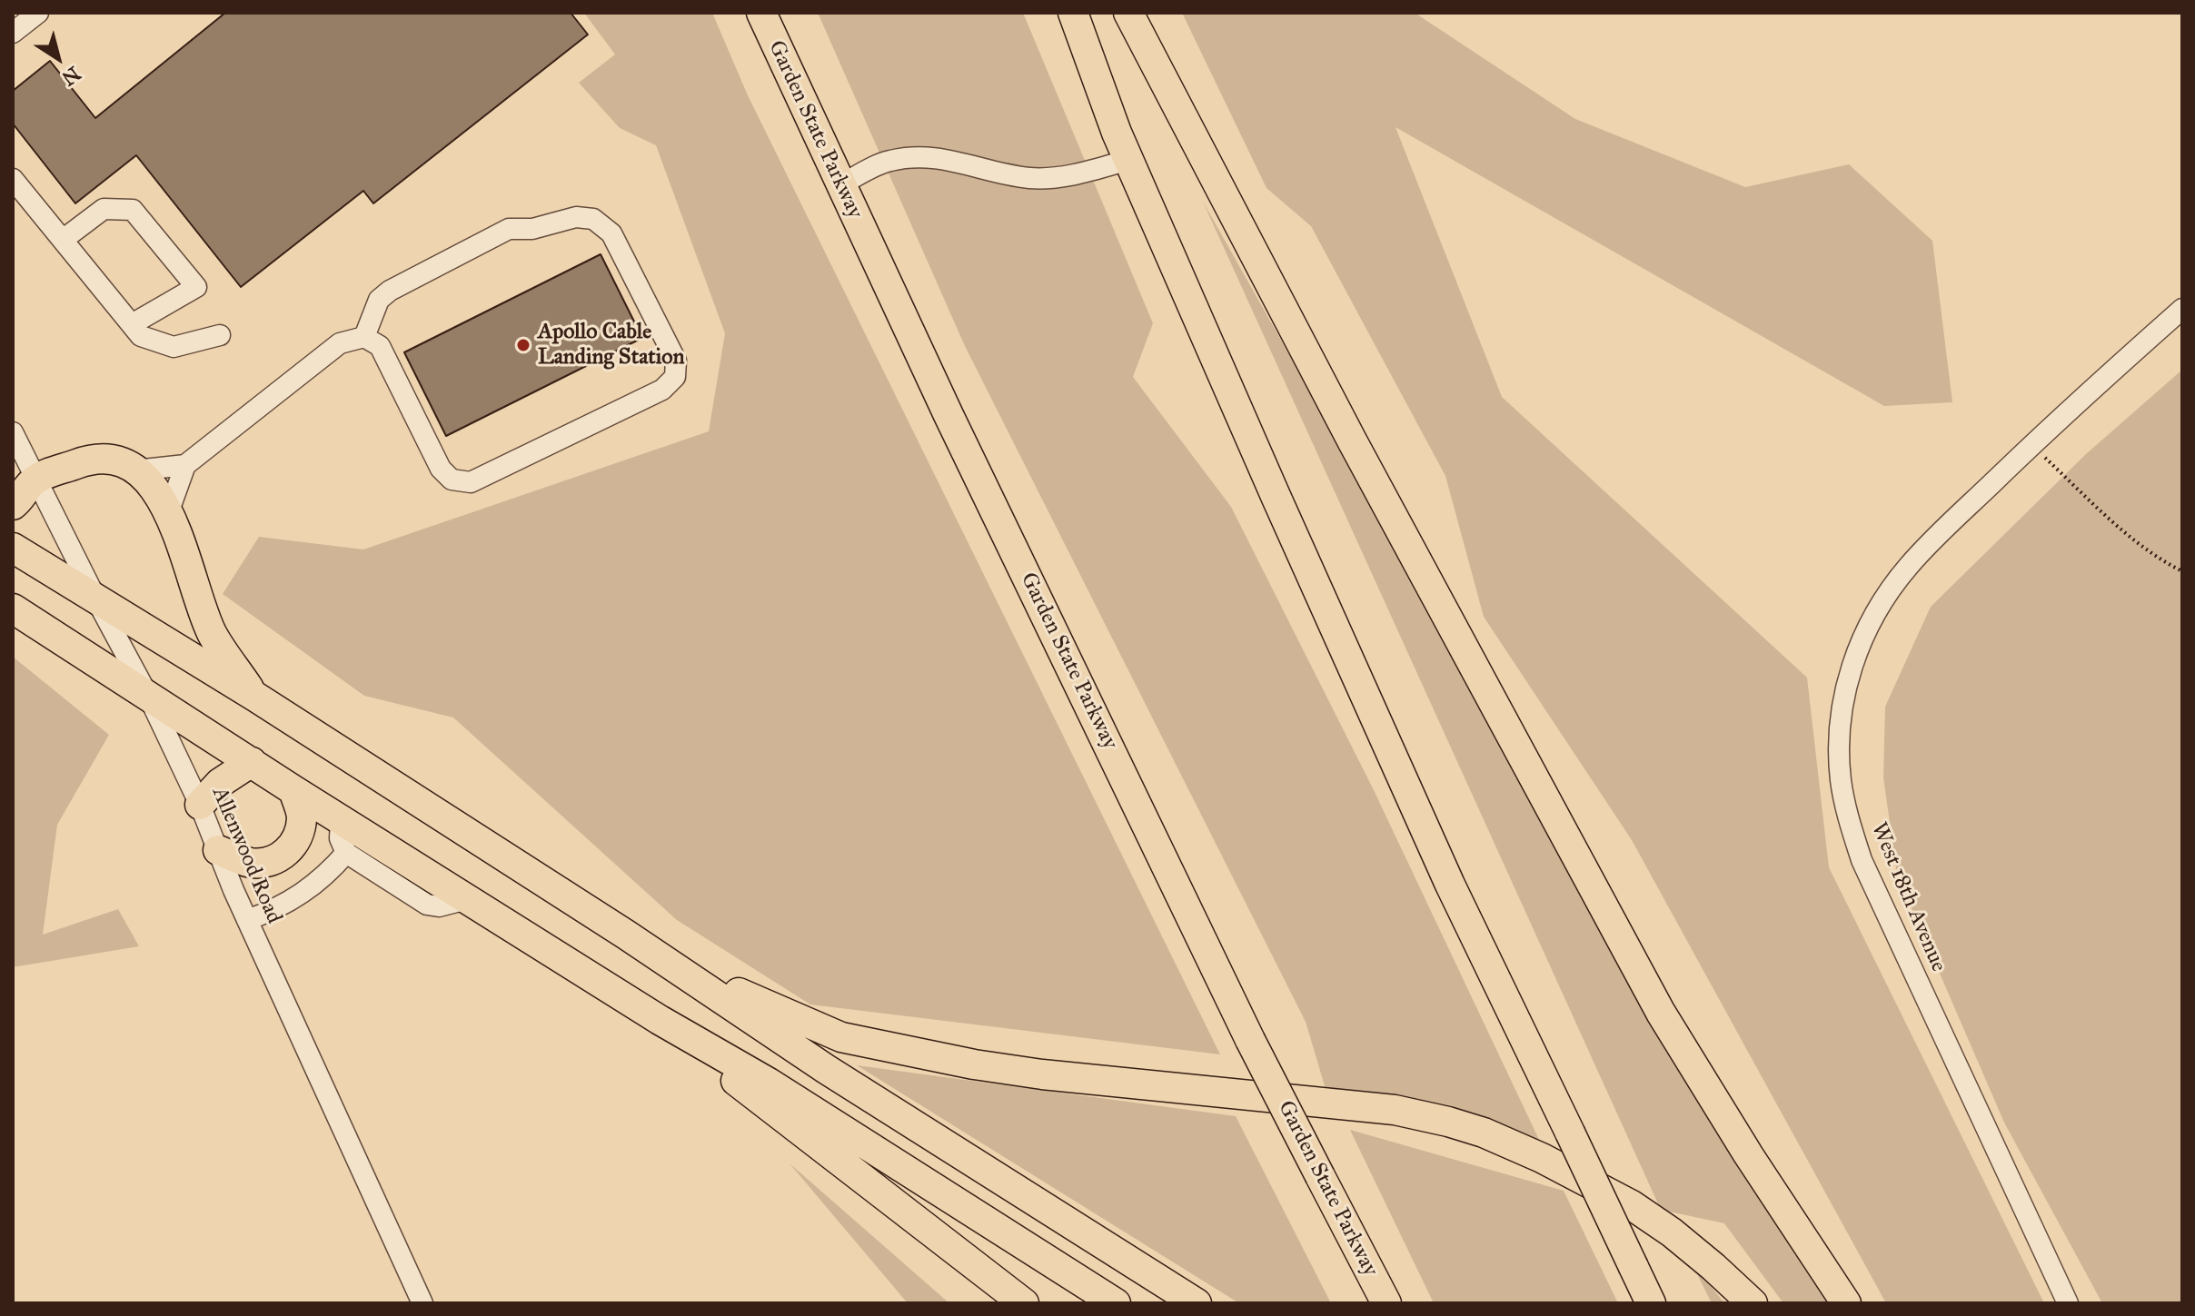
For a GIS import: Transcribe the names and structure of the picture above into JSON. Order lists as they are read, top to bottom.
{
  "streets": {
    "highway": ["Garden State Parkway"],
    "street": ["Allenwood Road", "West 18th Avenue"]
  },
  "places": ["Apollo Cable Landing Station"],
  "north": "bottom right"
}
